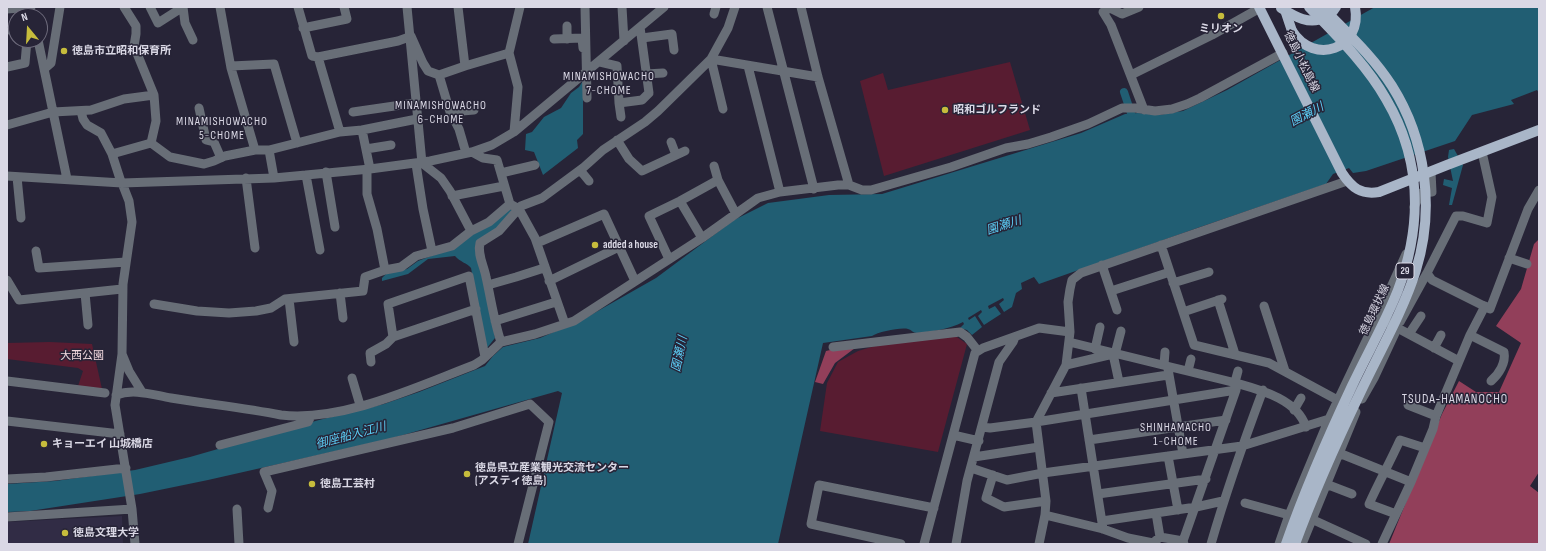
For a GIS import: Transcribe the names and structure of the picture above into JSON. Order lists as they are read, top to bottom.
{
  "streets": {
    "main road": ["徳島小松島線", "29", "徳島環状線"]
  },
  "districts": [
    "MINAMISHOWACHO 7-CHOME",
    "MINAMISHOWACHO 6-CHOME",
    "MINAMISHOWACHO 5-CHOME",
    "TSUDA-HAMANOCHO",
    "SHINHAMACHO 1-CHOME"
  ],
  "water": ["園瀬川", "御座船入江川"],
  "parks": ["大西公園"],
  "places": [
    "ミリオン",
    "徳島市立昭和保育所",
    "昭和ゴルフランド",
    "added a house",
    "キョーエイ 山城橋店",
    "徳島県立産業観光交流センター (アスティ徳島)",
    "徳島工芸村",
    "徳島文理大学"
  ],
  "north": "top"
}
